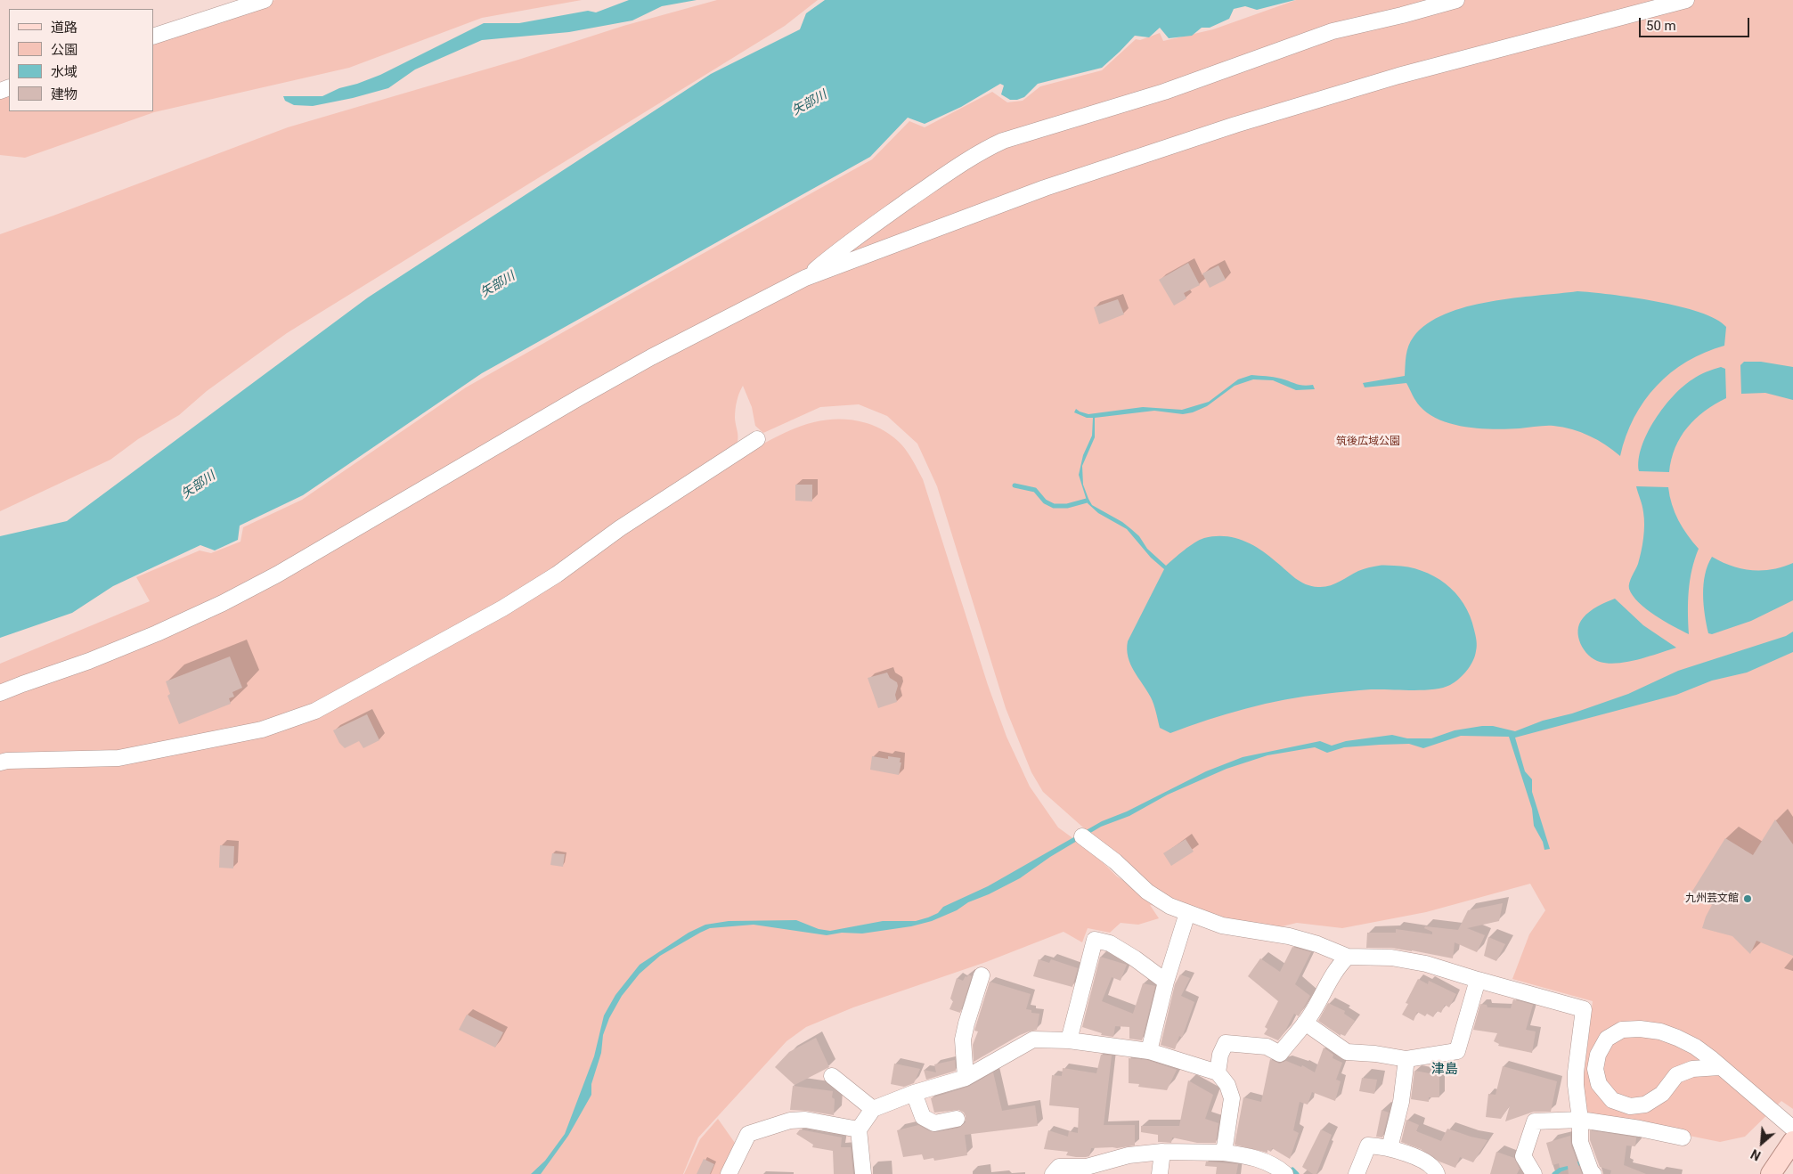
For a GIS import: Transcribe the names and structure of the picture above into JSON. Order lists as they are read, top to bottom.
{
  "districts": ["津島"],
  "water": ["矢部川"],
  "parks": ["筑後広域公園"],
  "places": ["九州芸文館"],
  "legend": [
    "道路",
    "公園",
    "水域",
    "建物"
  ],
  "scale_bar": "50 m",
  "north": "bottom left"
}
